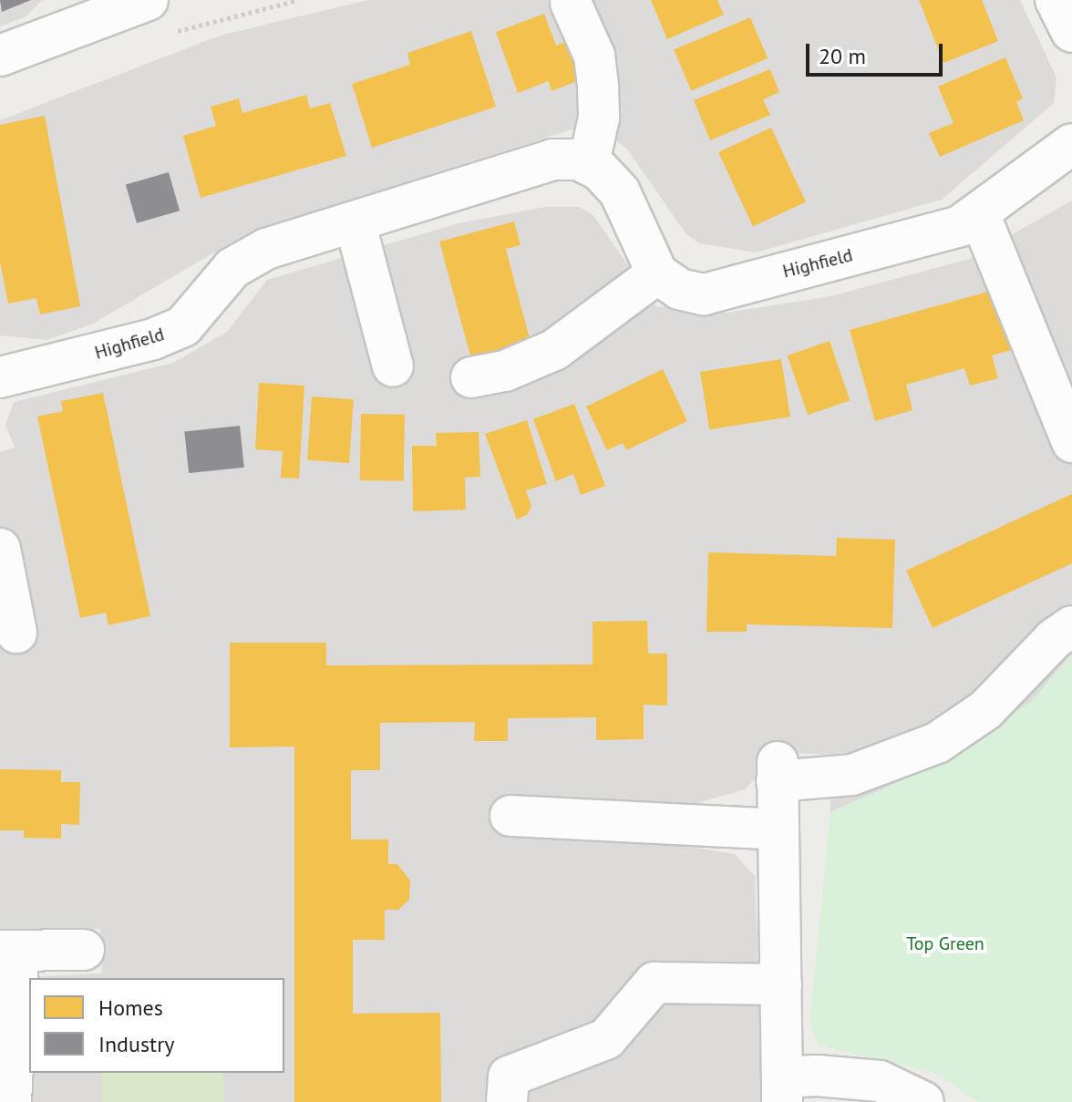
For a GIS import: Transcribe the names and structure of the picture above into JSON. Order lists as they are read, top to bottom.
{
  "streets": {
    "street": ["Highfield"]
  },
  "parks": ["Top Green"],
  "legend": ["Homes", "Industry"],
  "scale_bar": "20 m"
}
